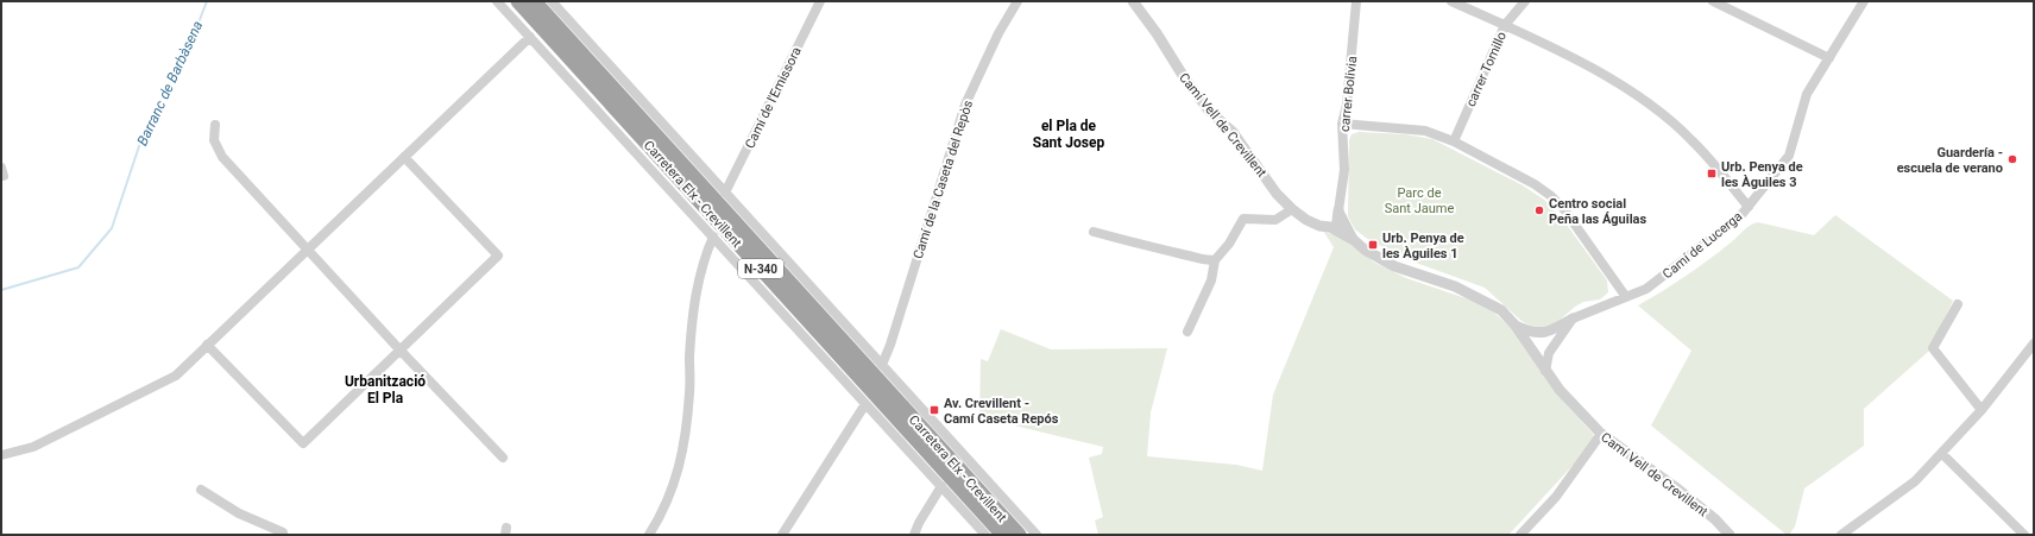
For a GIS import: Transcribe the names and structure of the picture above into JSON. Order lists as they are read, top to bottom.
{
  "streets": {
    "highway": ["Carretera Elx - Crevillent", "N-340"],
    "street": [
      "carrer Tomillo",
      "carrer Bolivia",
      "Camí de l'Emissora",
      "Camí Vell de Crevillent",
      "Camí de la Caseta del Repòs",
      "Camí de Lucerga"
    ]
  },
  "districts": ["el Pla de Sant Josep", "Urbanització El Pla"],
  "water": ["Barranc de Barbàsena"],
  "parks": ["Parc de Sant Jaume"],
  "places": {
    "other": ["Guardería - escuela de verano", "Centro social Peña las Águilas"],
    "transit": ["Urb. Penya de les Àguiles 3", "Urb. Penya de les Àguiles 1", "Av. Crevillent - Camí Caseta Repós"]
  }
}
